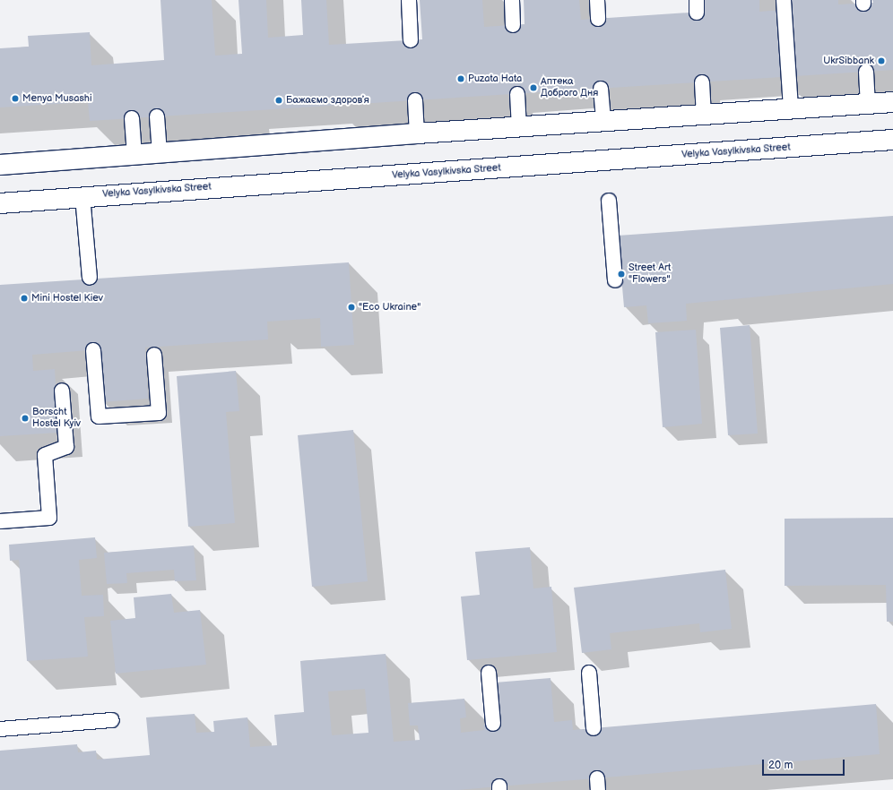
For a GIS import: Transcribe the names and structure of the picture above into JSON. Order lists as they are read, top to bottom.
{
  "streets": {
    "main road": ["Velyka Vasylkivska Street"]
  },
  "places": [
    "UkrSibbank",
    "Puzata Hata",
    "Аптека Доброго Дня",
    "Menya Musashi",
    "Бажаємо здоровʼя",
    "Street Art \"Flowers\"",
    "Mini Hostel Kiev",
    "\"Eco Ukraine\"",
    "Borscht Hostel Kyiv"
  ],
  "scale_bar": "20 m"
}
